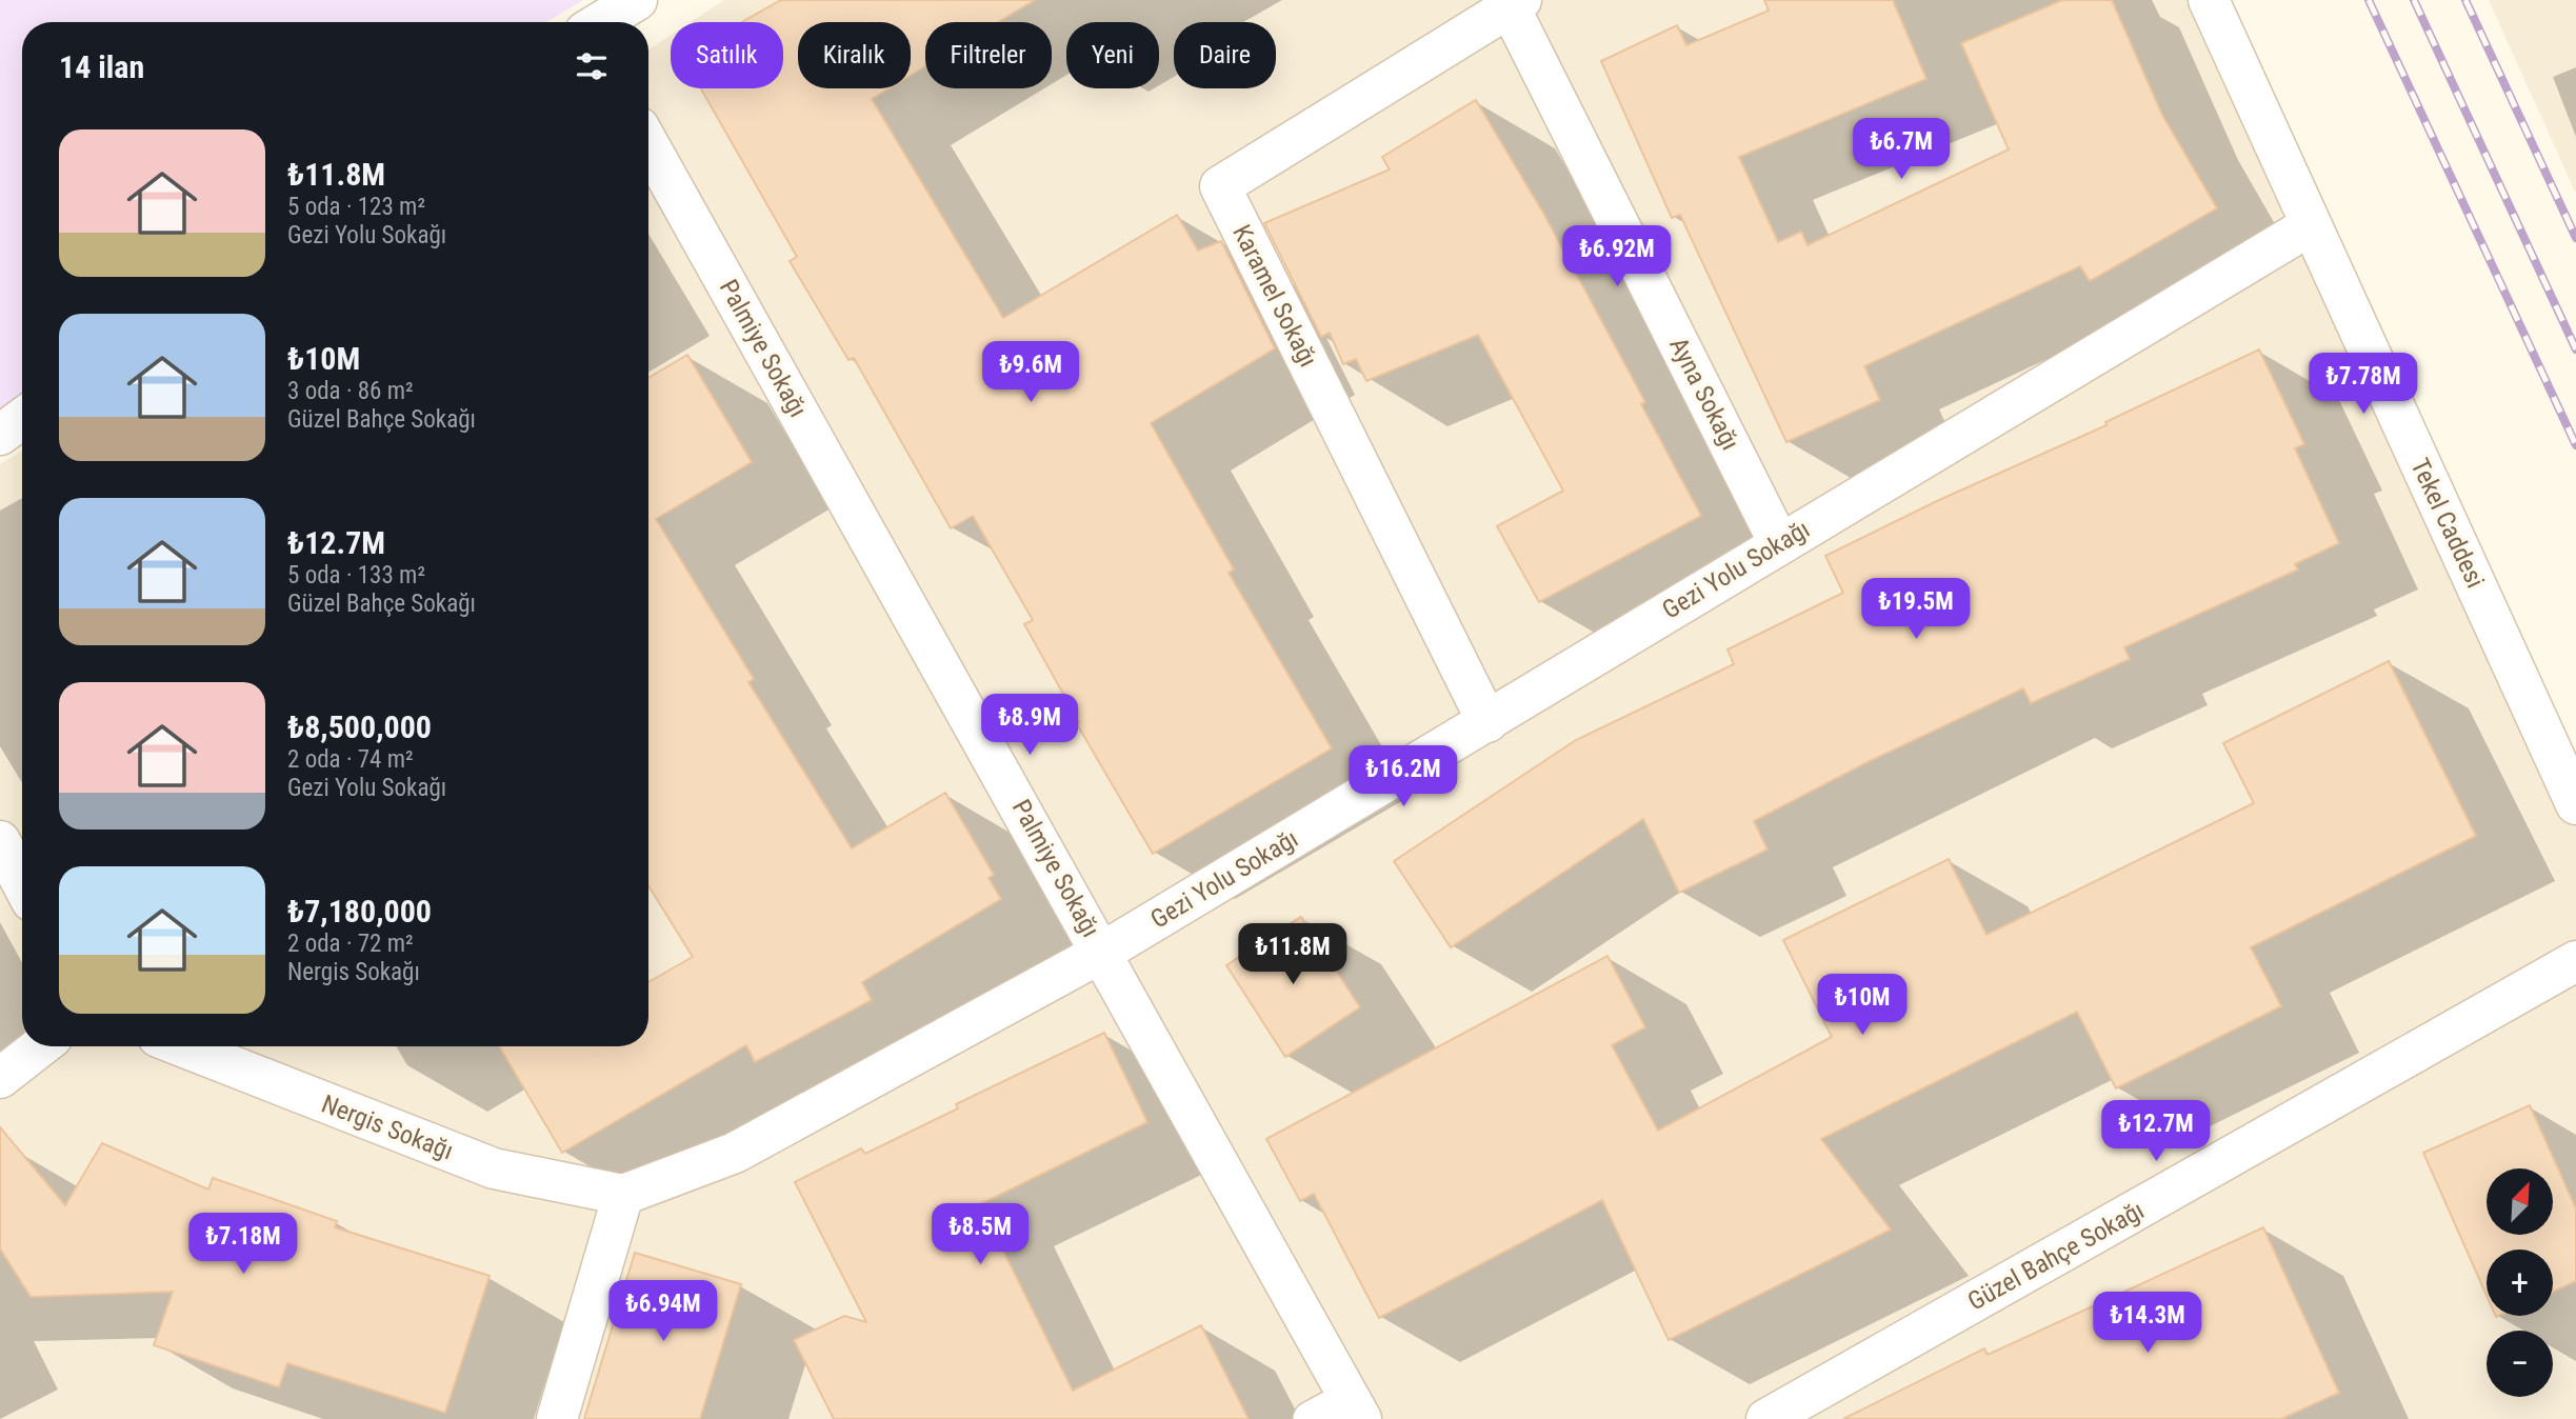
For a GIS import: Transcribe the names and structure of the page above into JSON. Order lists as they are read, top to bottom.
{
  "streets": {
    "street": [
      "Karamel Sokağı",
      "Palmiye Sokağı",
      "Ayna Sokağı",
      "Tekel Caddesi",
      "Gezi Yolu Sokağı",
      "Nergis Sokağı",
      "Güzel Bahçe Sokağı"
    ]
  },
  "crossings": [
    ["Karamel Sokağı", "Ayna Sokağı"],
    ["Karamel Sokağı", "Gezi Yolu Sokağı"],
    ["Palmiye Sokağı", "Gezi Yolu Sokağı"],
    ["Ayna Sokağı", "Gezi Yolu Sokağı"],
    ["Tekel Caddesi", "Gezi Yolu Sokağı"],
    ["Gezi Yolu Sokağı", "Nergis Sokağı"]
  ],
  "north": "top right",
  "page": {
    "chip": [
      "Satılık",
      "Kiralık",
      "Filtreler",
      "Yeni",
      "Daire"
    ],
    "heading": "14 ilan",
    "list": [
      {
        "name": "₺11.8M",
        "note": "5 oda · 123 m² · Gezi Yolu Sokağı"
      },
      {
        "name": "₺10M",
        "note": "3 oda · 86 m² · Güzel Bahçe Sokağı"
      },
      {
        "name": "₺12.7M",
        "note": "5 oda · 133 m² · Güzel Bahçe Sokağı"
      },
      {
        "name": "₺8,500,000",
        "note": "2 oda · 74 m² · Gezi Yolu Sokağı"
      },
      {
        "name": "₺7,180,000",
        "note": "2 oda · 72 m² · Nergis Sokağı"
      }
    ],
    "price": [
      "₺6.7M",
      "₺6.92M",
      "₺9.6M",
      "₺7.78M",
      "₺19.5M",
      "₺8.9M",
      "₺16.2M",
      "₺11.8M",
      "₺10M",
      "₺12.7M",
      "₺8.5M",
      "₺7.18M",
      "₺6.94M",
      "₺14.3M"
    ],
    "map_buttons": ["+", "−"]
  }
}
